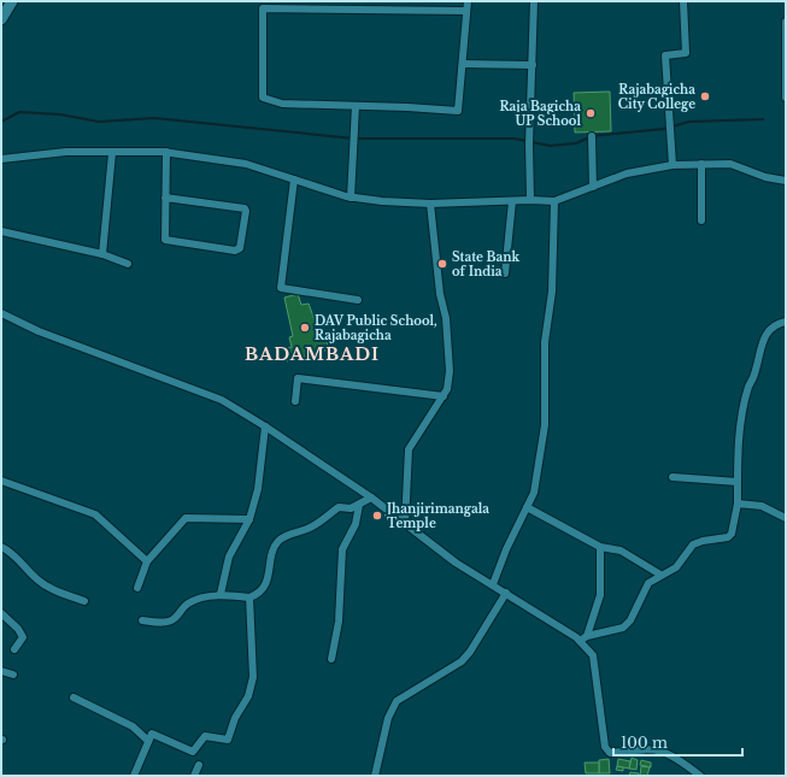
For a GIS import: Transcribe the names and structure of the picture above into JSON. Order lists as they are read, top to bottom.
{
  "districts": ["BADAMBADI"],
  "places": [
    "Rajabagicha City College",
    "Raja Bagicha UP School",
    "State Bank of India",
    "DAV Public School, Rajabagicha",
    "Jhanjirimangala Temple"
  ],
  "scale_bar": "100 m"
}
